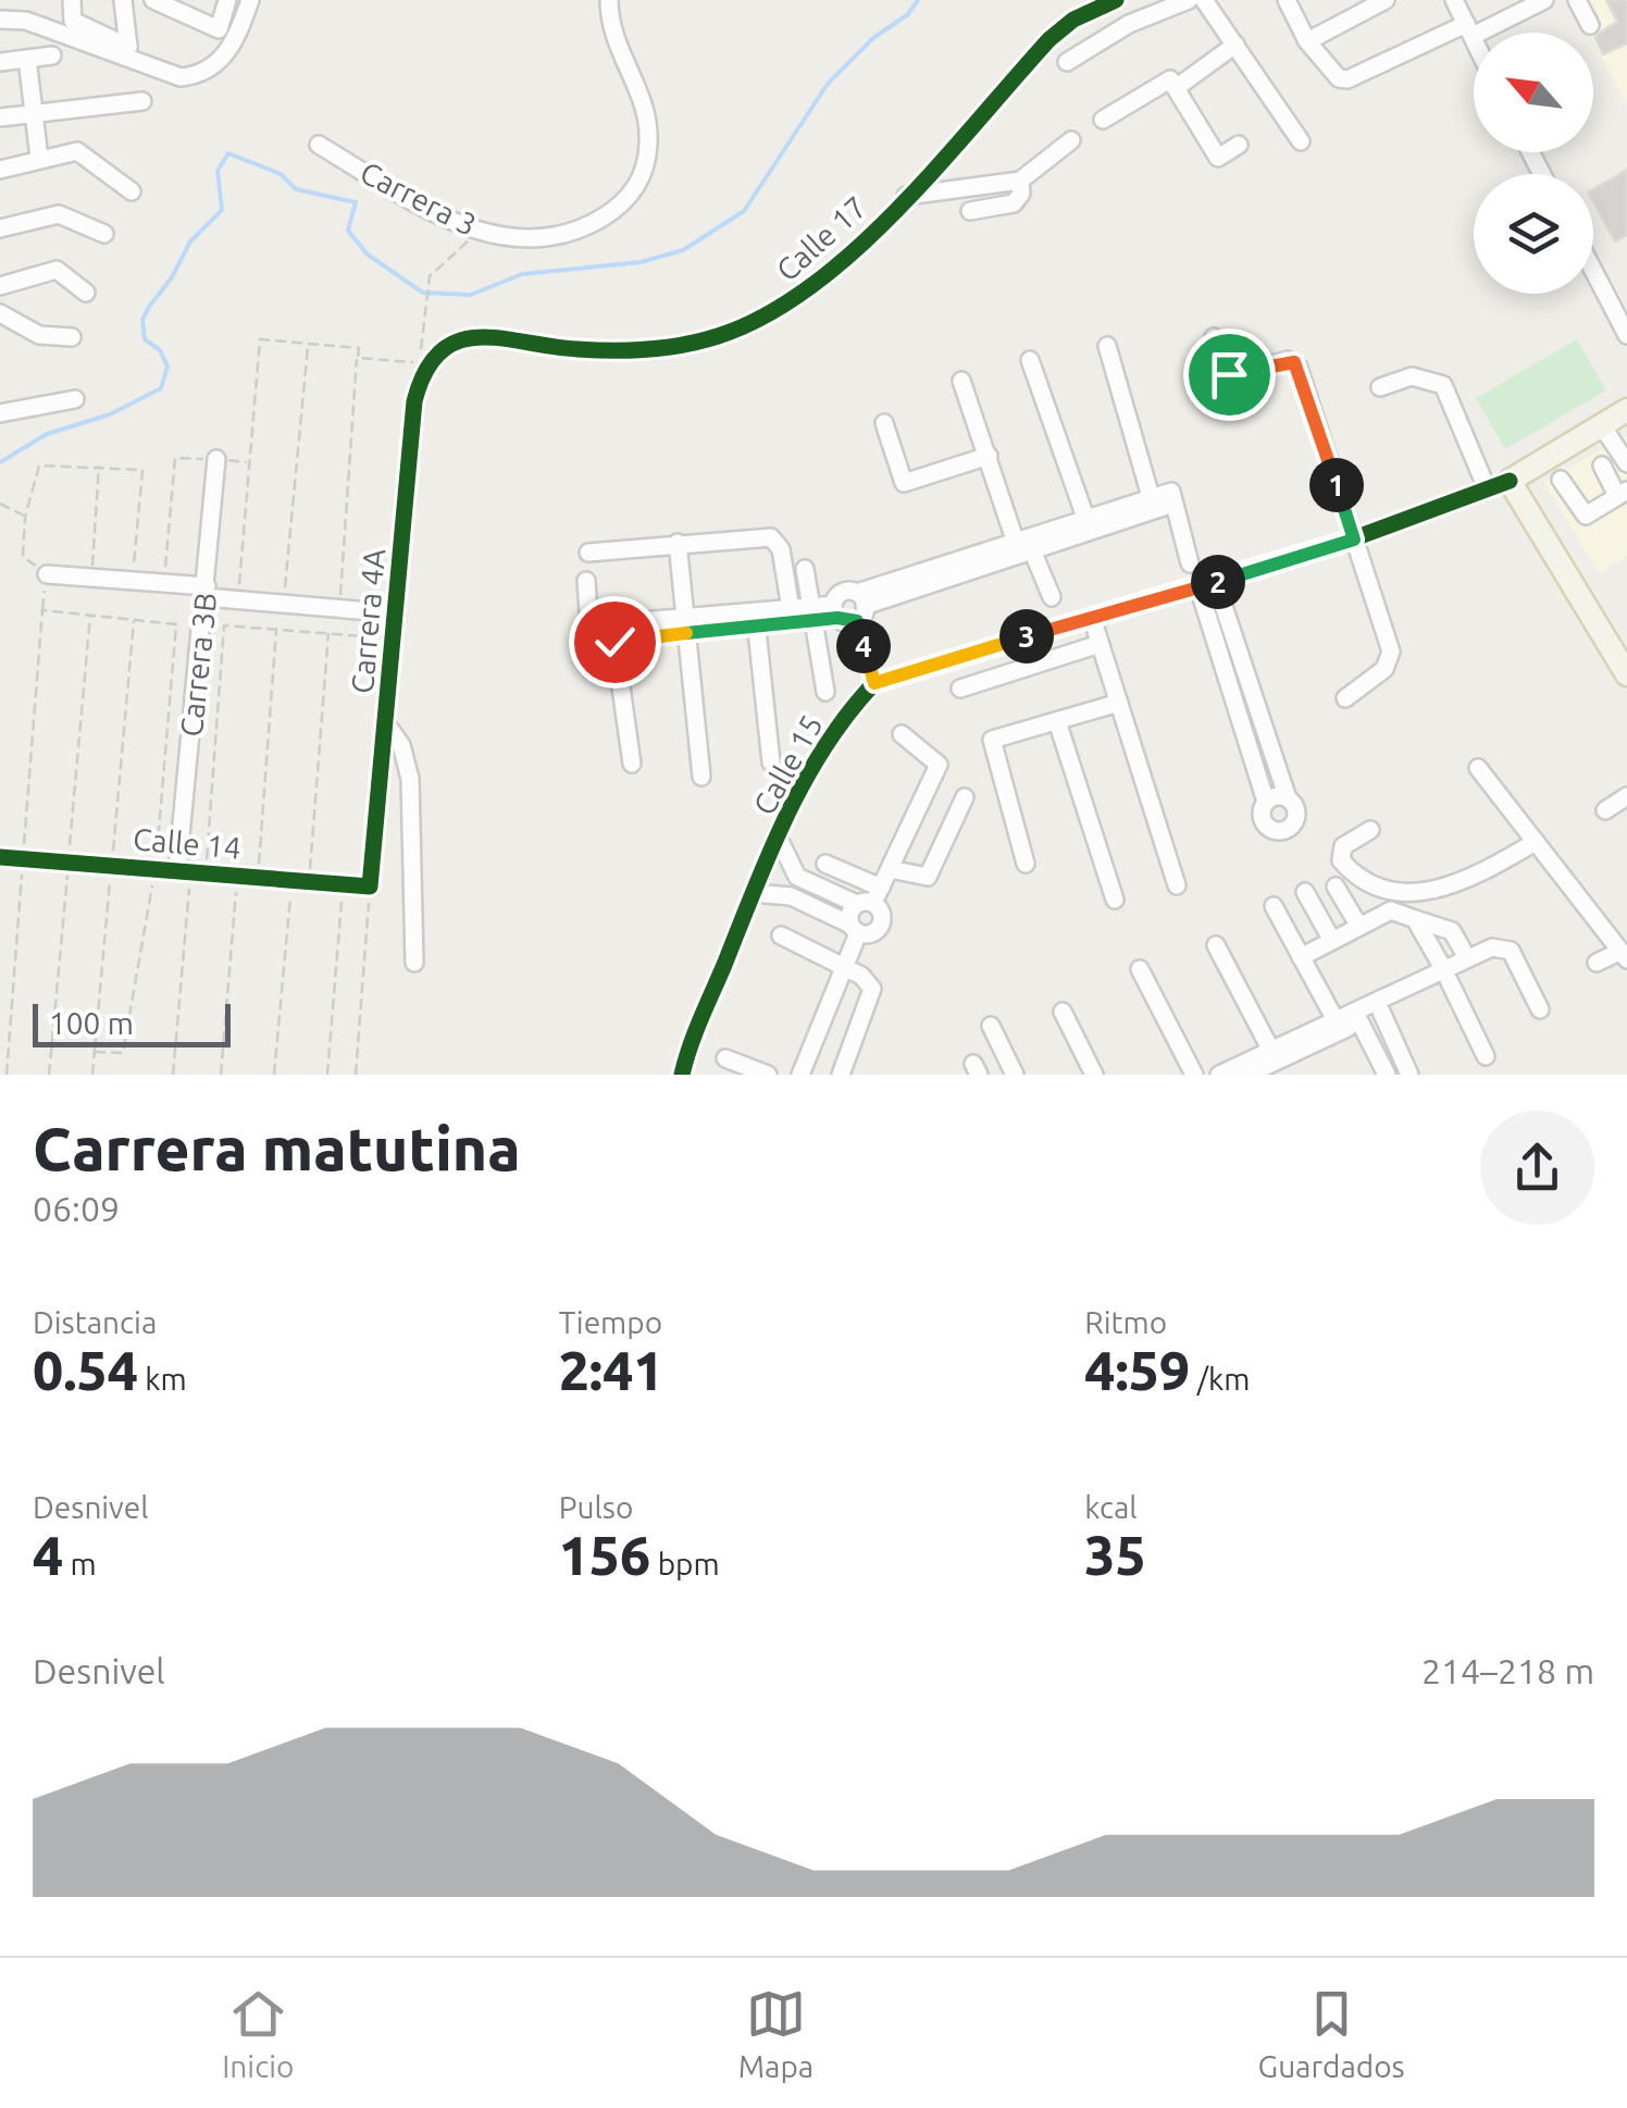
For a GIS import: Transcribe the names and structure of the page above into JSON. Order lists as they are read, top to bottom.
{
  "streets": {
    "street": [
      "Carrera 3",
      "Calle 17",
      "Carrera 4A",
      "Carrera 3B",
      "Calle 15",
      "Calle 14"
    ]
  },
  "crossings": [
    ["Calle 17", "Carrera 4A"],
    ["Carrera 4A", "Calle 14"],
    ["Carrera 3B", "Calle 14"]
  ],
  "scale_bar": "100 m",
  "north": "top left",
  "page": {
    "pins": [
      "1",
      "2",
      "3",
      "4"
    ],
    "scale": "100 m",
    "heading": ["Carrera matutina", "06:09"],
    "stats": [
      ["Distancia", "0.54 km"],
      ["Tiempo", "2:41"],
      ["Ritmo", "4:59 /km"],
      ["Desnivel", "4 m"],
      ["Pulso", "156 bpm"],
      ["kcal", "35"]
    ],
    "chart": ["Desnivel", "214–218 m"],
    "tabs": ["Inicio", "Mapa", "Guardados"]
  }
}
